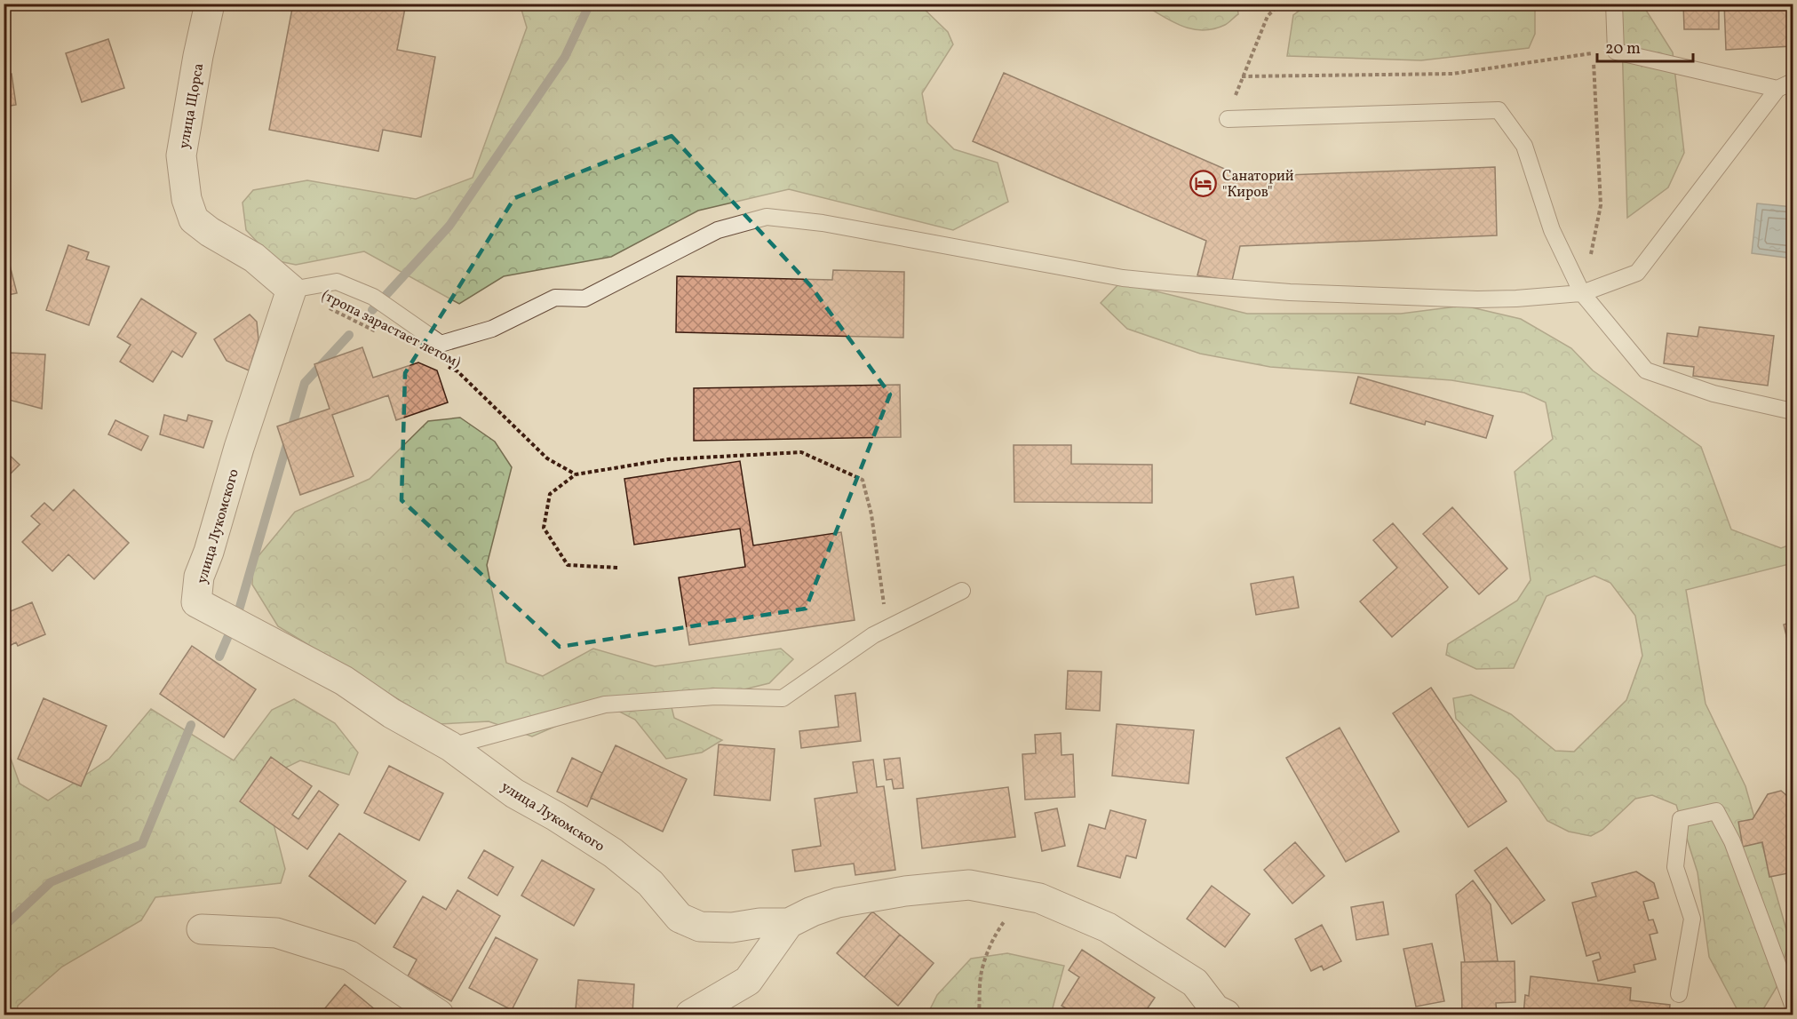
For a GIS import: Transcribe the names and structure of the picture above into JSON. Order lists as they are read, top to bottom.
{
  "streets": {
    "street": ["улица Щорса", "улица Лукомского"],
    "path": ["(тропа зарастает летом)"]
  },
  "crossings": [
    ["улица Щорса", "(тропа зарастает летом)"],
    ["улица Щорса", "улица Лукомского"],
    ["(тропа зарастает летом)", "улица Лукомского"]
  ],
  "places": {
    "hotel": ["Санаторий \"Киров\""]
  },
  "scale_bar": "20 m"
}
